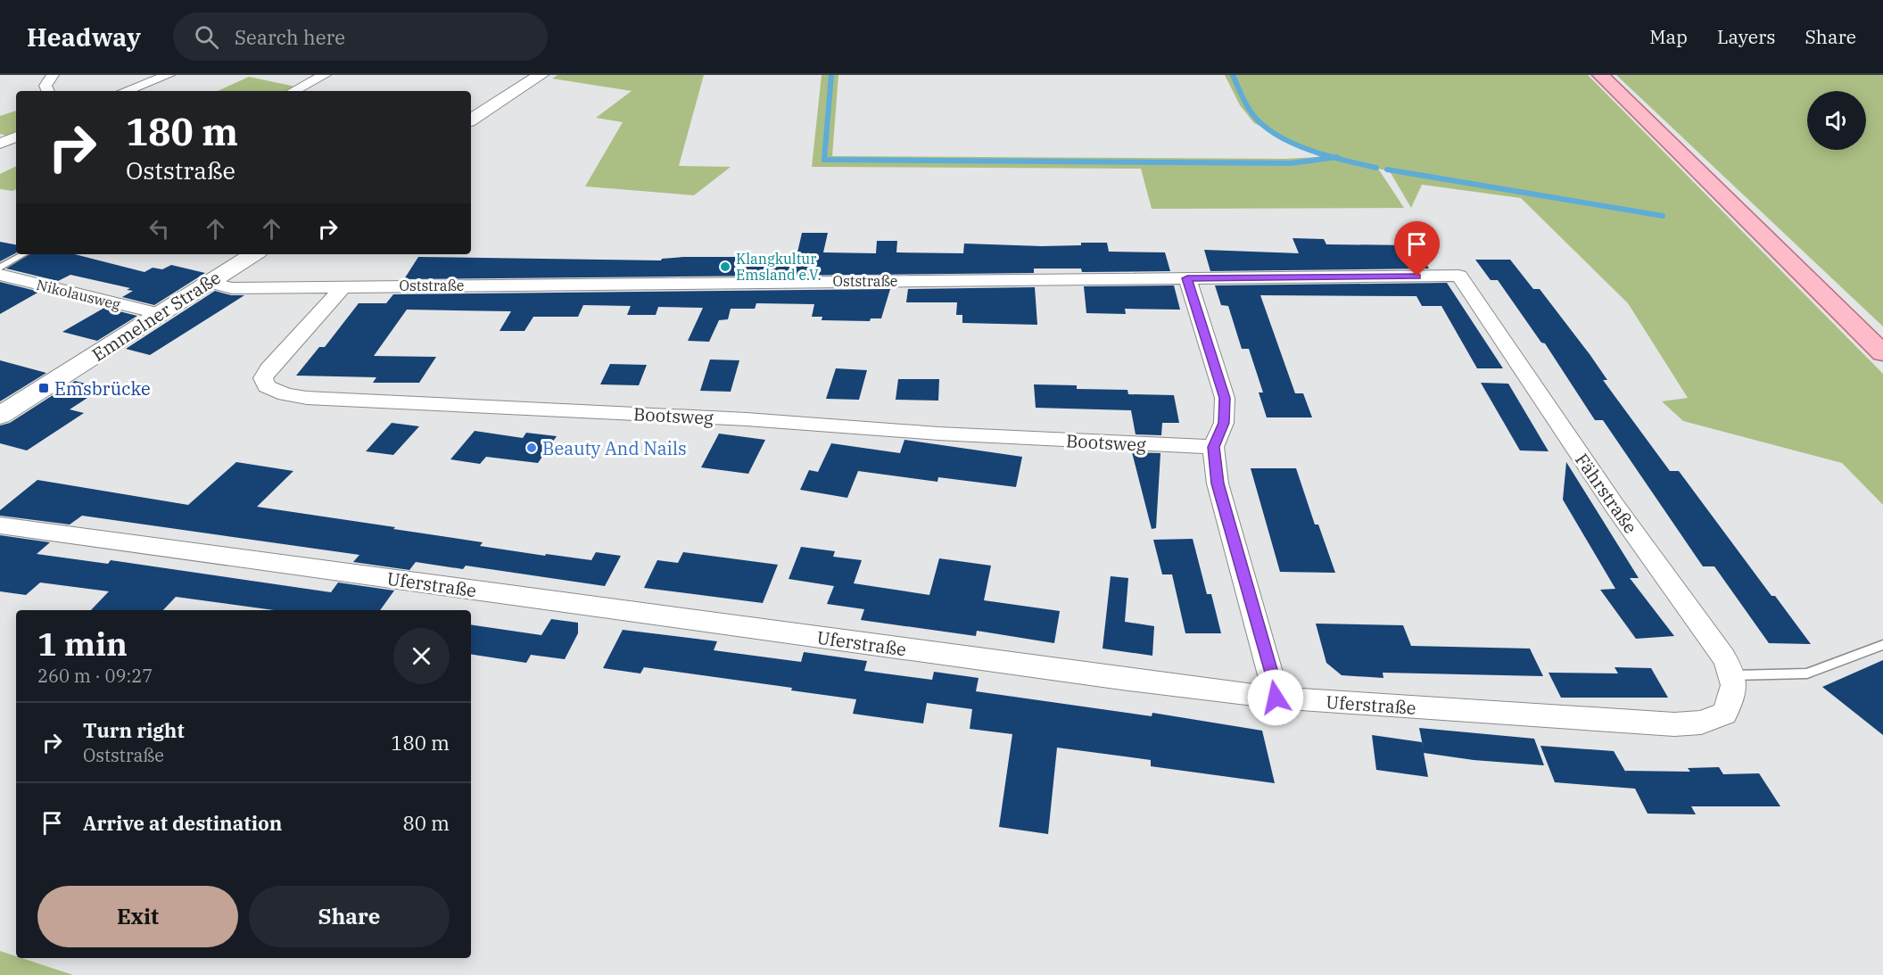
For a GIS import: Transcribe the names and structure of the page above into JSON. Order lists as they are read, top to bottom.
{
  "streets": {
    "street": [
      "Oststraße",
      "Nikolausweg",
      "Emmelner Straße",
      "Bootsweg",
      "Fährstraße",
      "Uferstraße"
    ]
  },
  "crossings": [
    ["Oststraße", "Emmelner Straße"],
    ["Oststraße", "Bootsweg"],
    ["Oststraße", "Fährstraße"],
    ["Nikolausweg", "Emmelner Straße"],
    ["Fährstraße", "Uferstraße"]
  ],
  "places": {
    "other": ["Klangkultur Emsland e.V.", "Beauty And Nails"],
    "transit": ["Emsbrücke"]
  },
  "page": {
    "header": "Headway",
    "search": "Search here",
    "nav": ["Map", "Layers", "Share"],
    "turn": ["180 m", "Oststraße"],
    "heading": ["1 min", "260 m · 09:27"],
    "list": [
      {
        "name": "Turn right",
        "note": "Oststraße",
        "value": "180 m"
      },
      {
        "name": "Arrive at destination",
        "value": "80 m"
      }
    ],
    "buttons": ["Exit", "Share"]
  }
}
